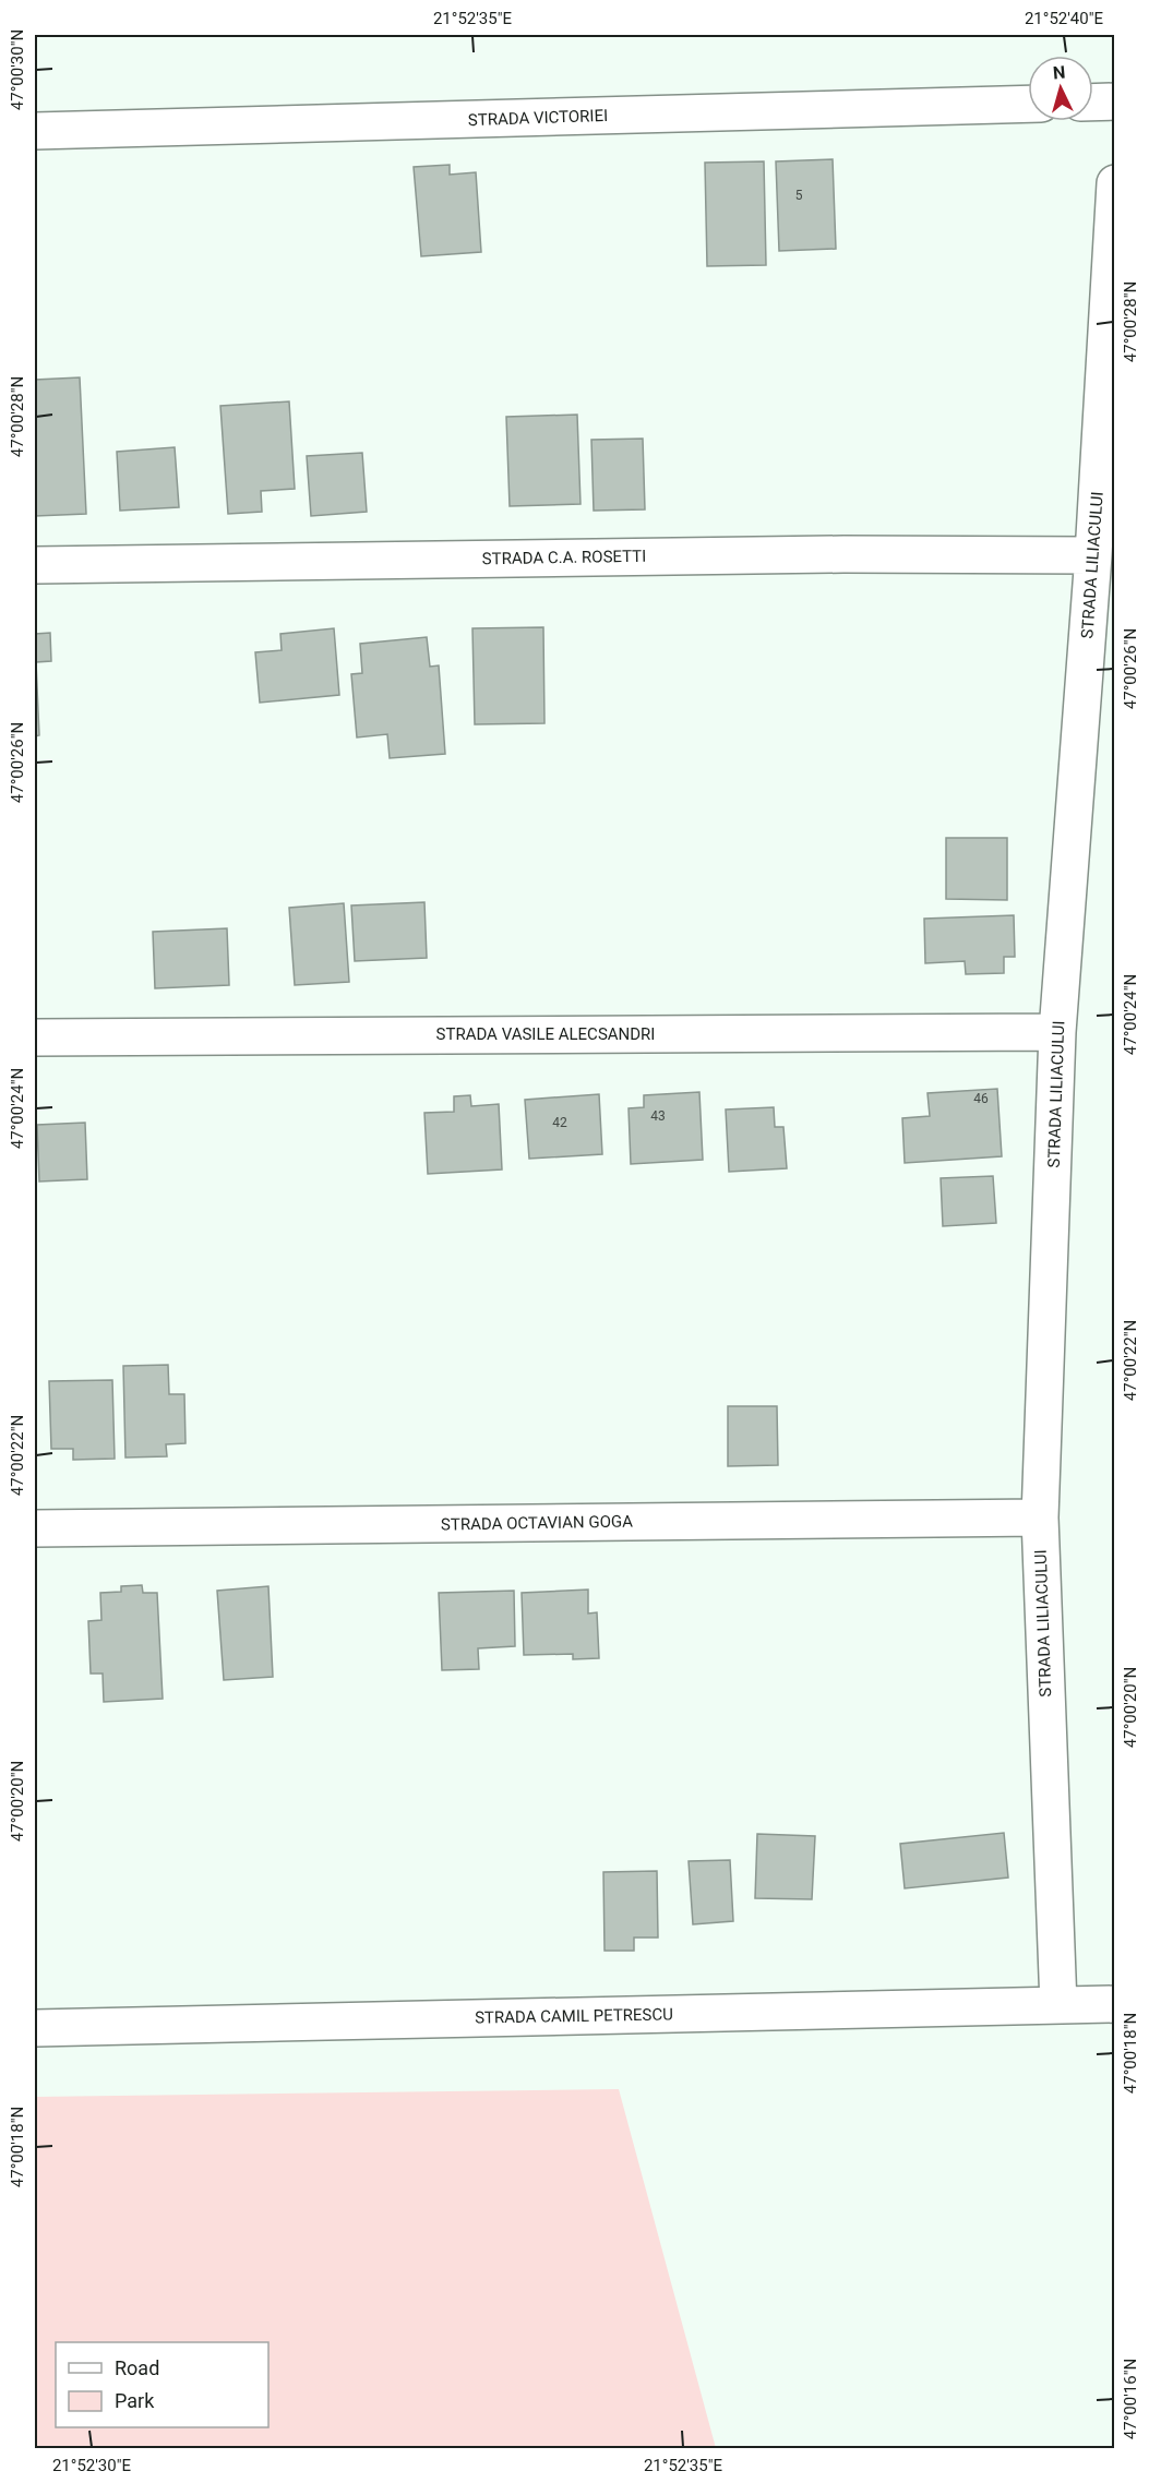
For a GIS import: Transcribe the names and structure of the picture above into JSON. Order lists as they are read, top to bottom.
{
  "streets": {
    "street": [
      "STRADA VICTORIEI",
      "STRADA C.A. ROSETTI",
      "STRADA LILIACULUI",
      "STRADA VASILE ALECSANDRI",
      "STRADA OCTAVIAN GOGA",
      "STRADA CAMIL PETRESCU"
    ]
  },
  "crossings": [
    ["STRADA C.A. ROSETTI", "STRADA LILIACULUI"],
    ["STRADA LILIACULUI", "STRADA VASILE ALECSANDRI"],
    ["STRADA LILIACULUI", "STRADA OCTAVIAN GOGA"],
    ["STRADA LILIACULUI", "STRADA CAMIL PETRESCU"]
  ],
  "house_numbers": [
    "5",
    "46",
    "43",
    "42"
  ],
  "legend": ["Road", "Park"],
  "north": "top",
  "coordinates": [
    "21°52'35\"E",
    "21°52'40\"E",
    "47°00'30\"N",
    "47°00'28\"N",
    "47°00'26\"N",
    "47°00'24\"N",
    "47°00'22\"N",
    "47°00'20\"N",
    "47°00'18\"N",
    "47°00'16\"N",
    "21°52'30\"E"
  ]
}
